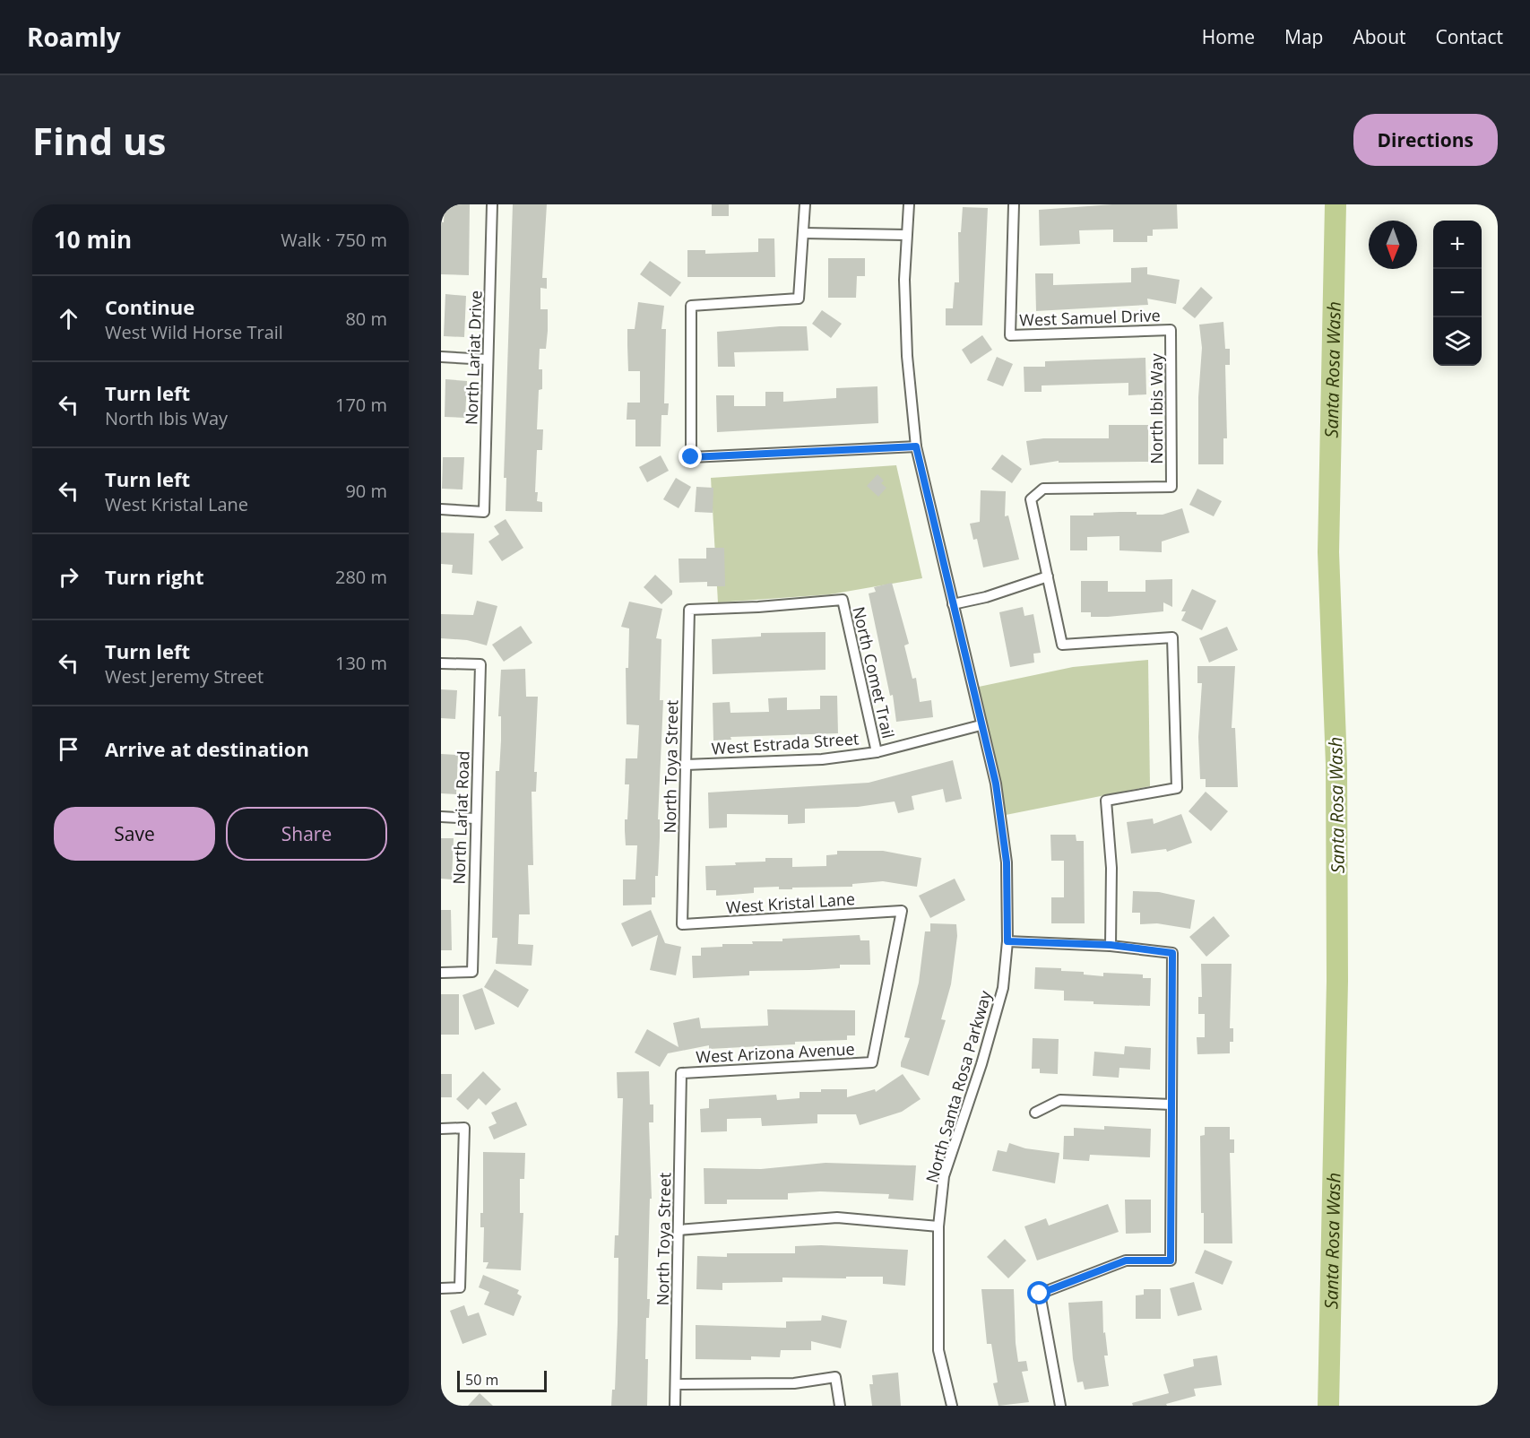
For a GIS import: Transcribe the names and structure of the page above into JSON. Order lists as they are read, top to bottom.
{
  "streets": {
    "street": [
      "West Samuel Drive",
      "North Lariat Drive",
      "North Ibis Way",
      "North Comet Trail",
      "West Estrada Street",
      "North Toya Street",
      "North Lariat Road",
      "West Kristal Lane",
      "West Arizona Avenue",
      "North Santa Rosa Parkway"
    ]
  },
  "crossings": [
    ["West Samuel Drive", "North Ibis Way"],
    ["North Comet Trail", "West Estrada Street"],
    ["North Comet Trail", "North Toya Street"],
    ["West Estrada Street", "North Toya Street"],
    ["West Estrada Street", "North Santa Rosa Parkway"],
    ["North Toya Street", "West Kristal Lane"],
    ["North Toya Street", "West Arizona Avenue"],
    ["West Kristal Lane", "West Arizona Avenue"]
  ],
  "water": ["Santa Rosa Wash"],
  "scale_bar": "50 m",
  "north": "bottom",
  "page": {
    "header": "Roamly",
    "nav": [
      "Home",
      "Map",
      "About",
      "Contact"
    ],
    "buttons": [
      "Directions",
      ["Save", "Share"]
    ],
    "title": "Find us",
    "heading": ["10 min", "Walk · 750 m"],
    "map_buttons": ["+", "−"],
    "list": [
      ["Continue", "West Wild Horse Trail", "80 m"],
      ["Turn left", "North Ibis Way", "170 m"],
      ["Turn left", "West Kristal Lane", "90 m"],
      ["Turn right", "280 m"],
      ["Turn left", "West Jeremy Street", "130 m"],
      "Arrive at destination"
    ],
    "scale": "50 m"
  }
}
